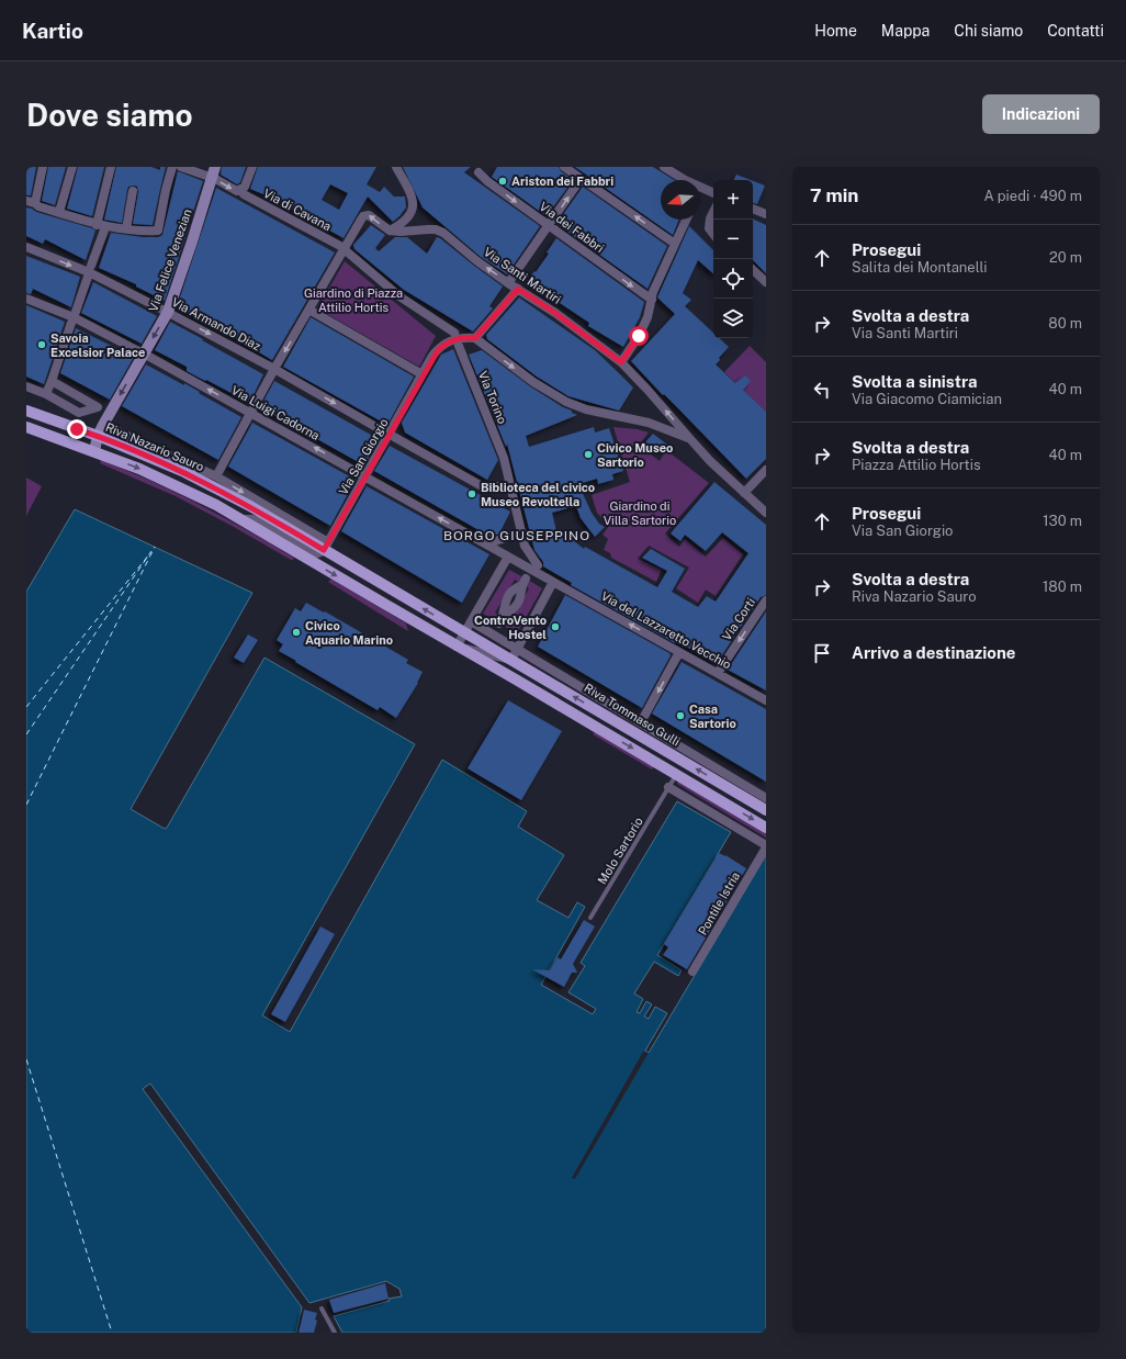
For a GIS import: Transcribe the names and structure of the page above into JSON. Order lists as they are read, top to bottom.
{
  "streets": {
    "main road": ["Riva Nazario Sauro", "Riva Tommaso Gulli"],
    "street": [
      "Via di Cavana",
      "Via dei Fabbri",
      "Via Felice Venezian",
      "Via Santi Martiri",
      "Via Armando Diaz",
      "Via Torino",
      "Via Luigi Cadorna",
      "Via San Giorgio",
      "Via Corti",
      "Via del Lazzaretto Vecchio",
      "Pontile Istria"
    ],
    "lane": ["Molo Sartorio"]
  },
  "crossings": [
    ["Via di Cavana", "Via Felice Venezian"],
    ["Via Felice Venezian", "Via Armando Diaz"],
    ["Via Felice Venezian", "Via Luigi Cadorna"],
    ["Via Felice Venezian", "Riva Nazario Sauro"],
    ["Via Armando Diaz", "Via Torino"],
    ["Via Armando Diaz", "Via San Giorgio"],
    ["Via Luigi Cadorna", "Via San Giorgio"],
    ["Via Luigi Cadorna", "Via del Lazzaretto Vecchio"],
    ["Riva Nazario Sauro", "Via San Giorgio"],
    ["Riva Nazario Sauro", "Riva Tommaso Gulli"],
    ["Via Corti", "Via del Lazzaretto Vecchio"]
  ],
  "one_way": ["Via Luigi Cadorna", "Via Corti", "Via del Lazzaretto Vecchio"],
  "districts": ["BORGO GIUSEPPINO"],
  "parks": ["Giardino di Piazza Attilio Hortis", "Giardino di Villa Sartorio"],
  "places": [
    "Ariston dei Fabbri",
    "Savoia Excelsior Palace",
    "Civico Museo Sartorio",
    "Biblioteca del civico Museo Revoltella",
    "ControVento Hostel",
    "Civico Aquario Marino",
    "Casa Sartorio"
  ],
  "north": "left",
  "page": {
    "header": "Kartio",
    "nav": [
      "Home",
      "Mappa",
      "Chi siamo",
      "Contatti"
    ],
    "buttons": "Indicazioni",
    "title": "Dove siamo",
    "heading": ["7 min", "A piedi · 490 m"],
    "map_buttons": ["+", "−"],
    "list": [
      ["Prosegui", "Salita dei Montanelli", "20 m"],
      ["Svolta a destra", "Via Santi Martiri", "80 m"],
      ["Svolta a sinistra", "Via Giacomo Ciamician", "40 m"],
      ["Svolta a destra", "Piazza Attilio Hortis", "40 m"],
      ["Prosegui", "Via San Giorgio", "130 m"],
      ["Svolta a destra", "Riva Nazario Sauro", "180 m"],
      "Arrivo a destinazione"
    ]
  }
}
